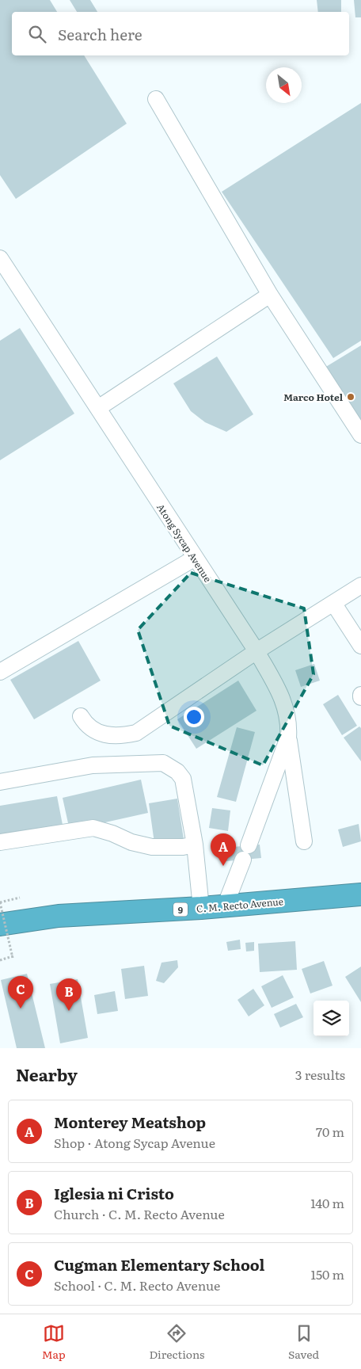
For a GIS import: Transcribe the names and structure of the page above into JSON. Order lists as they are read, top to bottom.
{
  "streets": {
    "highway": ["C. M. Recto Avenue", "9"],
    "street": ["Atong Sycap Avenue"]
  },
  "crossings": [
    ["Atong Sycap Avenue", "C. M. Recto Avenue"]
  ],
  "places": ["Marco Hotel"],
  "north": "bottom right",
  "page": {
    "search": "Search here",
    "pins": ["A", "C", "B"],
    "heading": ["Nearby", "3 results"],
    "list": [
      {
        "mark": "A",
        "name": "Monterey Meatshop",
        "note": "Shop · Atong Sycap Avenue",
        "value": "70 m"
      },
      {
        "mark": "B",
        "name": "Iglesia ni Cristo",
        "note": "Church · C. M. Recto Avenue",
        "value": "140 m"
      },
      {
        "mark": "C",
        "name": "Cugman Elementary School",
        "note": "School · C. M. Recto Avenue",
        "value": "150 m"
      }
    ],
    "nav": ["Map", "Directions", "Saved"]
  }
}
